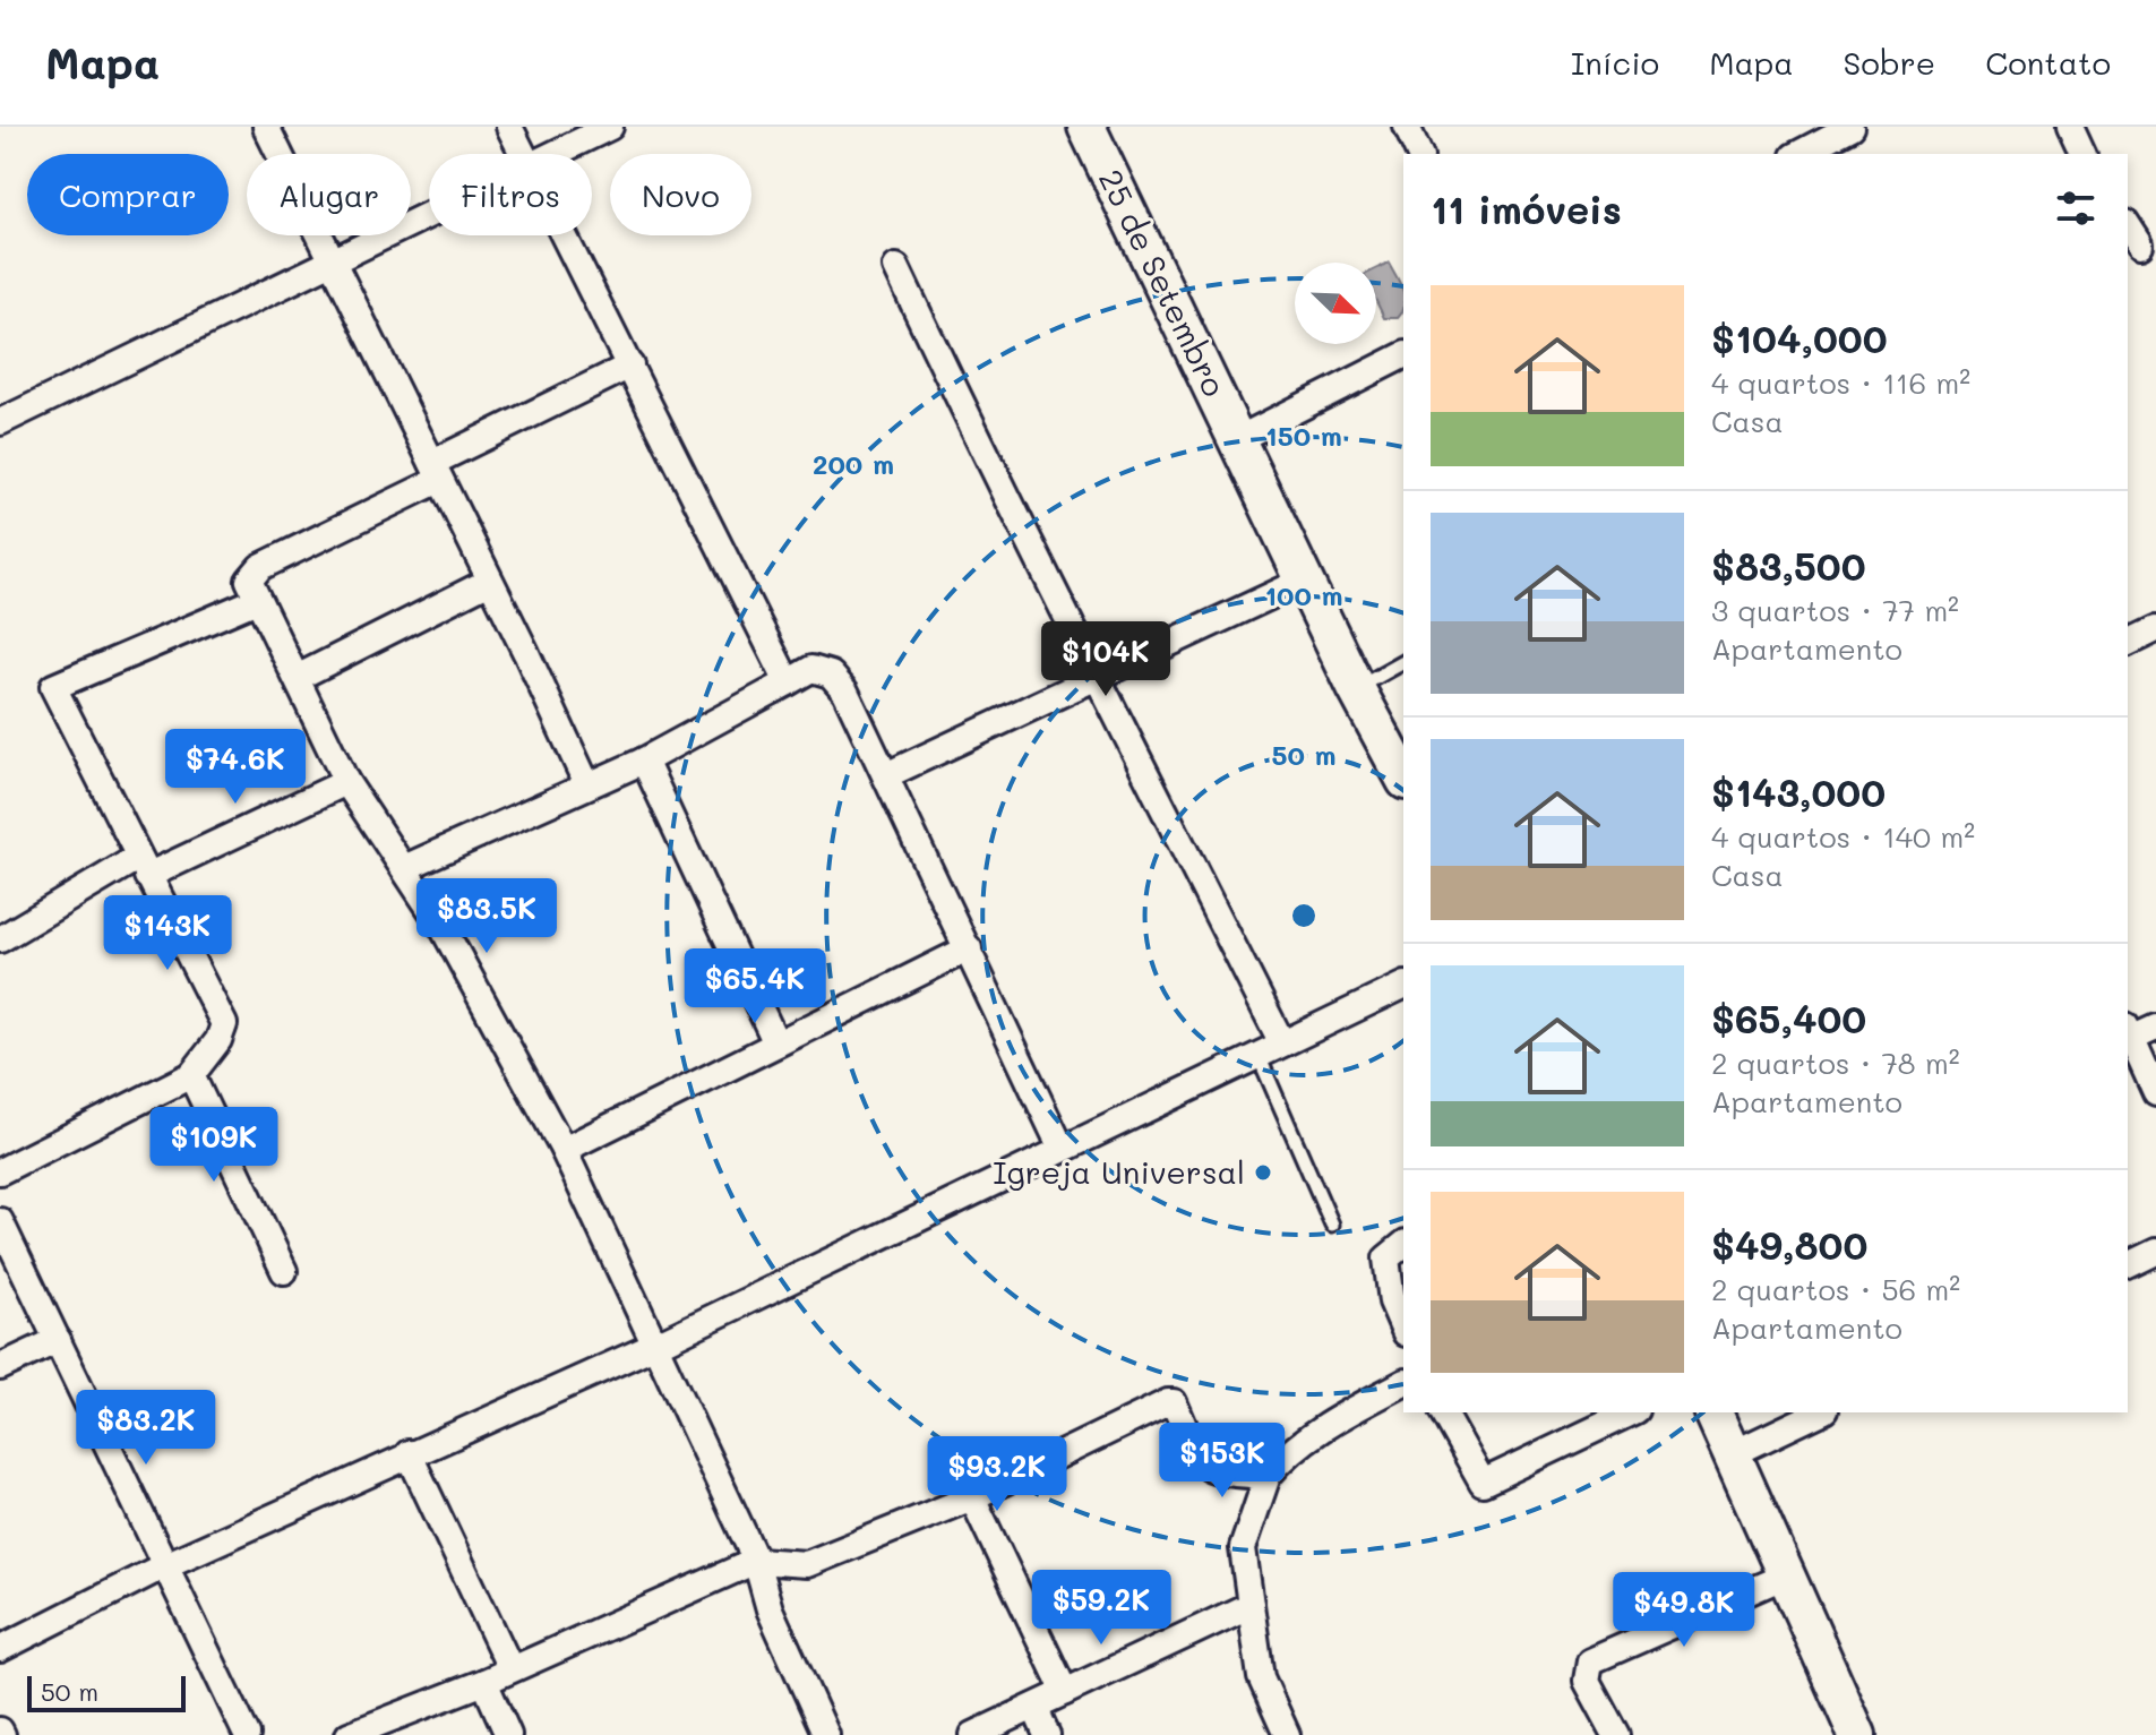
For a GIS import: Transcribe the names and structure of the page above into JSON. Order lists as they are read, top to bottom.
{
  "streets": {
    "street": ["25 de Setembro"]
  },
  "places": ["Igreja Universal"],
  "scale_bar": "50 m",
  "north": "bottom right",
  "page": {
    "header": "Mapa",
    "nav": [
      "Início",
      "Mapa",
      "Sobre",
      "Contato"
    ],
    "chip": [
      "Comprar",
      "Alugar",
      "Filtros",
      "Novo"
    ],
    "heading": "11 imóveis",
    "list": [
      {
        "name": "$104,000",
        "note": "4 quartos · 116 m² · Casa"
      },
      {
        "name": "$83,500",
        "note": "3 quartos · 77 m² · Apartamento"
      },
      {
        "name": "$143,000",
        "note": "4 quartos · 140 m² · Casa"
      },
      {
        "name": "$65,400",
        "note": "2 quartos · 78 m² · Apartamento"
      },
      {
        "name": "$49,800",
        "note": "2 quartos · 56 m² · Apartamento"
      }
    ],
    "price": [
      "$104K",
      "$74.6K",
      "$83.5K",
      "$143K",
      "$65.4K",
      "$109K",
      "$83.2K",
      "$153K",
      "$93.2K",
      "$59.2K",
      "$49.8K"
    ],
    "scale": "50 m"
  },
  "rings": [
    "150 m",
    "200 m",
    "100 m",
    "50 m"
  ]
}
